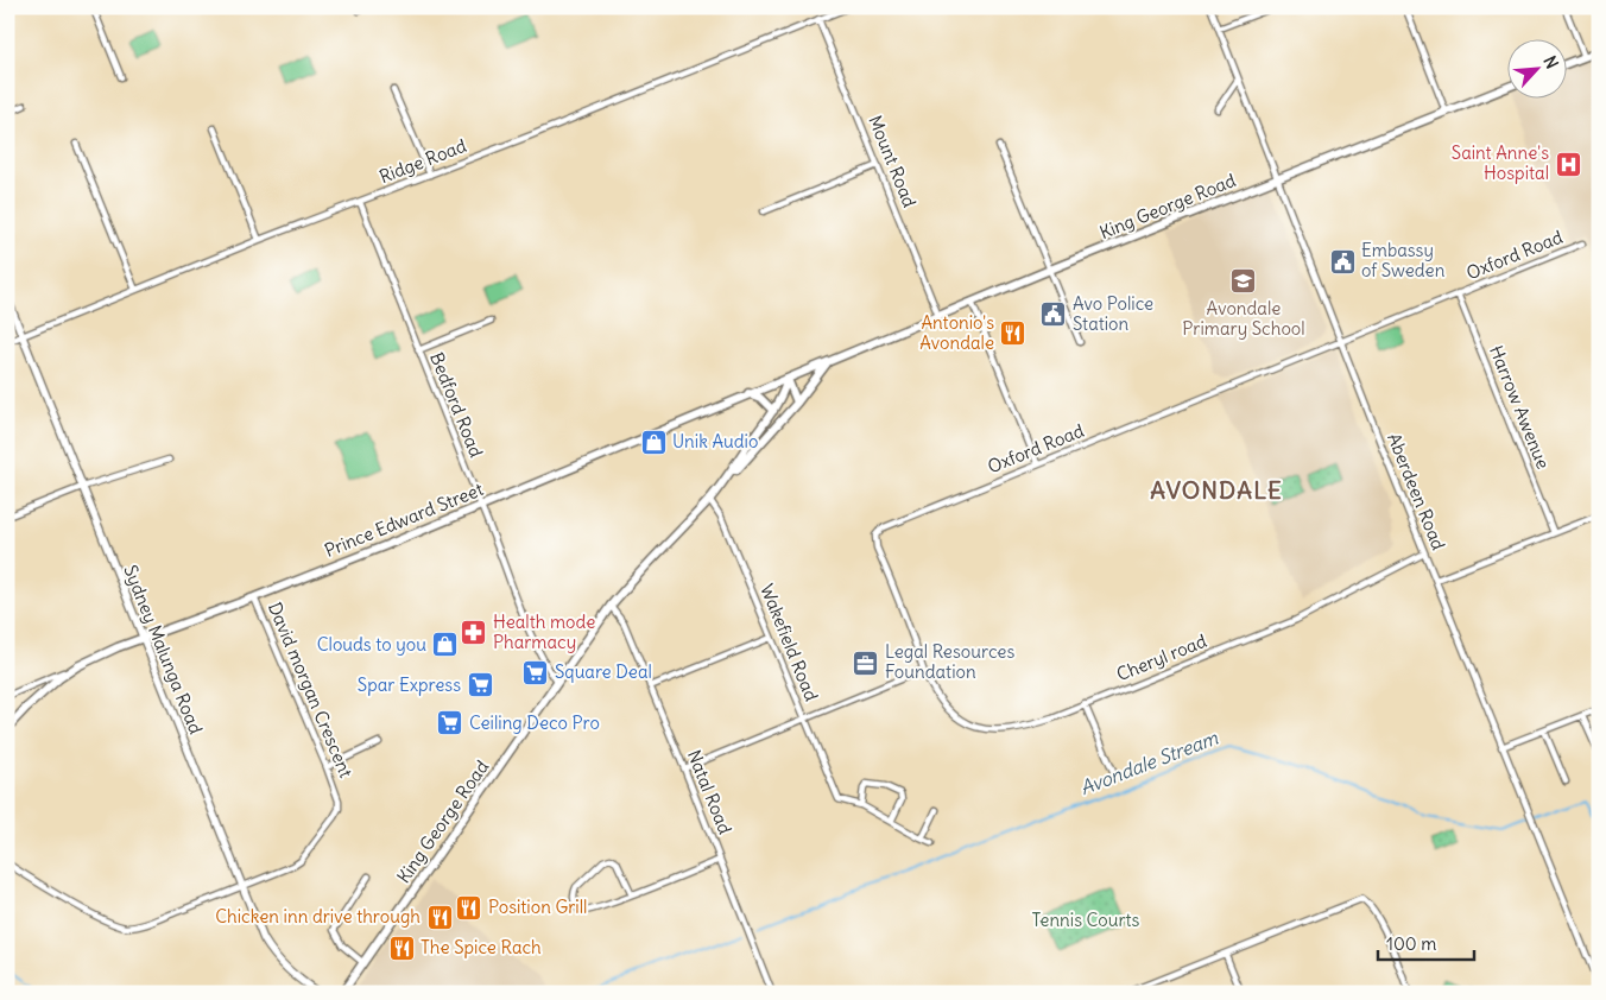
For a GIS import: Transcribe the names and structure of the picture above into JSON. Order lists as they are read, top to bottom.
{
  "streets": {
    "main road": ["King George Road", "Prince Edward Street"],
    "street": [
      "Ridge Road",
      "Mount Road",
      "Oxford Road",
      "Bedford Road",
      "Harrow Awenue",
      "Aberdeen Road",
      "Wakefield Road",
      "Sydney Malunga Road",
      "Cheryl road",
      "David morgan Crescent",
      "Natal Road"
    ]
  },
  "crossings": [
    ["Ridge Road", "Mount Road"],
    ["Ridge Road", "Bedford Road"],
    ["Ridge Road", "Sydney Malunga Road"],
    ["Mount Road", "King George Road"],
    ["King George Road", "Bedford Road"],
    ["King George Road", "Aberdeen Road"],
    ["King George Road", "Prince Edward Street"],
    ["King George Road", "Wakefield Road"],
    ["King George Road", "Natal Road"],
    ["Oxford Road", "Harrow Awenue"],
    ["Oxford Road", "Aberdeen Road"],
    ["Oxford Road", "Cheryl road"],
    ["Bedford Road", "Prince Edward Street"],
    ["Aberdeen Road", "Cheryl road"],
    ["Prince Edward Street", "Sydney Malunga Road"],
    ["Prince Edward Street", "David morgan Crescent"],
    ["Sydney Malunga Road", "David morgan Crescent"]
  ],
  "districts": ["AVONDALE"],
  "water": ["Avondale Stream"],
  "parks": ["Tennis Courts"],
  "places": {
    "hospital": ["Saint Anne's Hospital"],
    "public building": ["Embassy of Sweden", "Avo Police Station"],
    "school or university": ["Avondale Primary School"],
    "restaurant": [
      "Antonio's Avondale",
      "Position Grill",
      "Chicken inn drive through",
      "The Spice Rach"
    ],
    "shop": ["Unik Audio", "Clouds to you"],
    "pharmacy": ["Health mode Pharmacy"],
    "office": ["Legal Resources Foundation"],
    "supermarket": ["Square Deal", "Spar Express", "Ceiling Deco Pro"]
  },
  "scale_bar": "100 m",
  "north": "top right"
}
